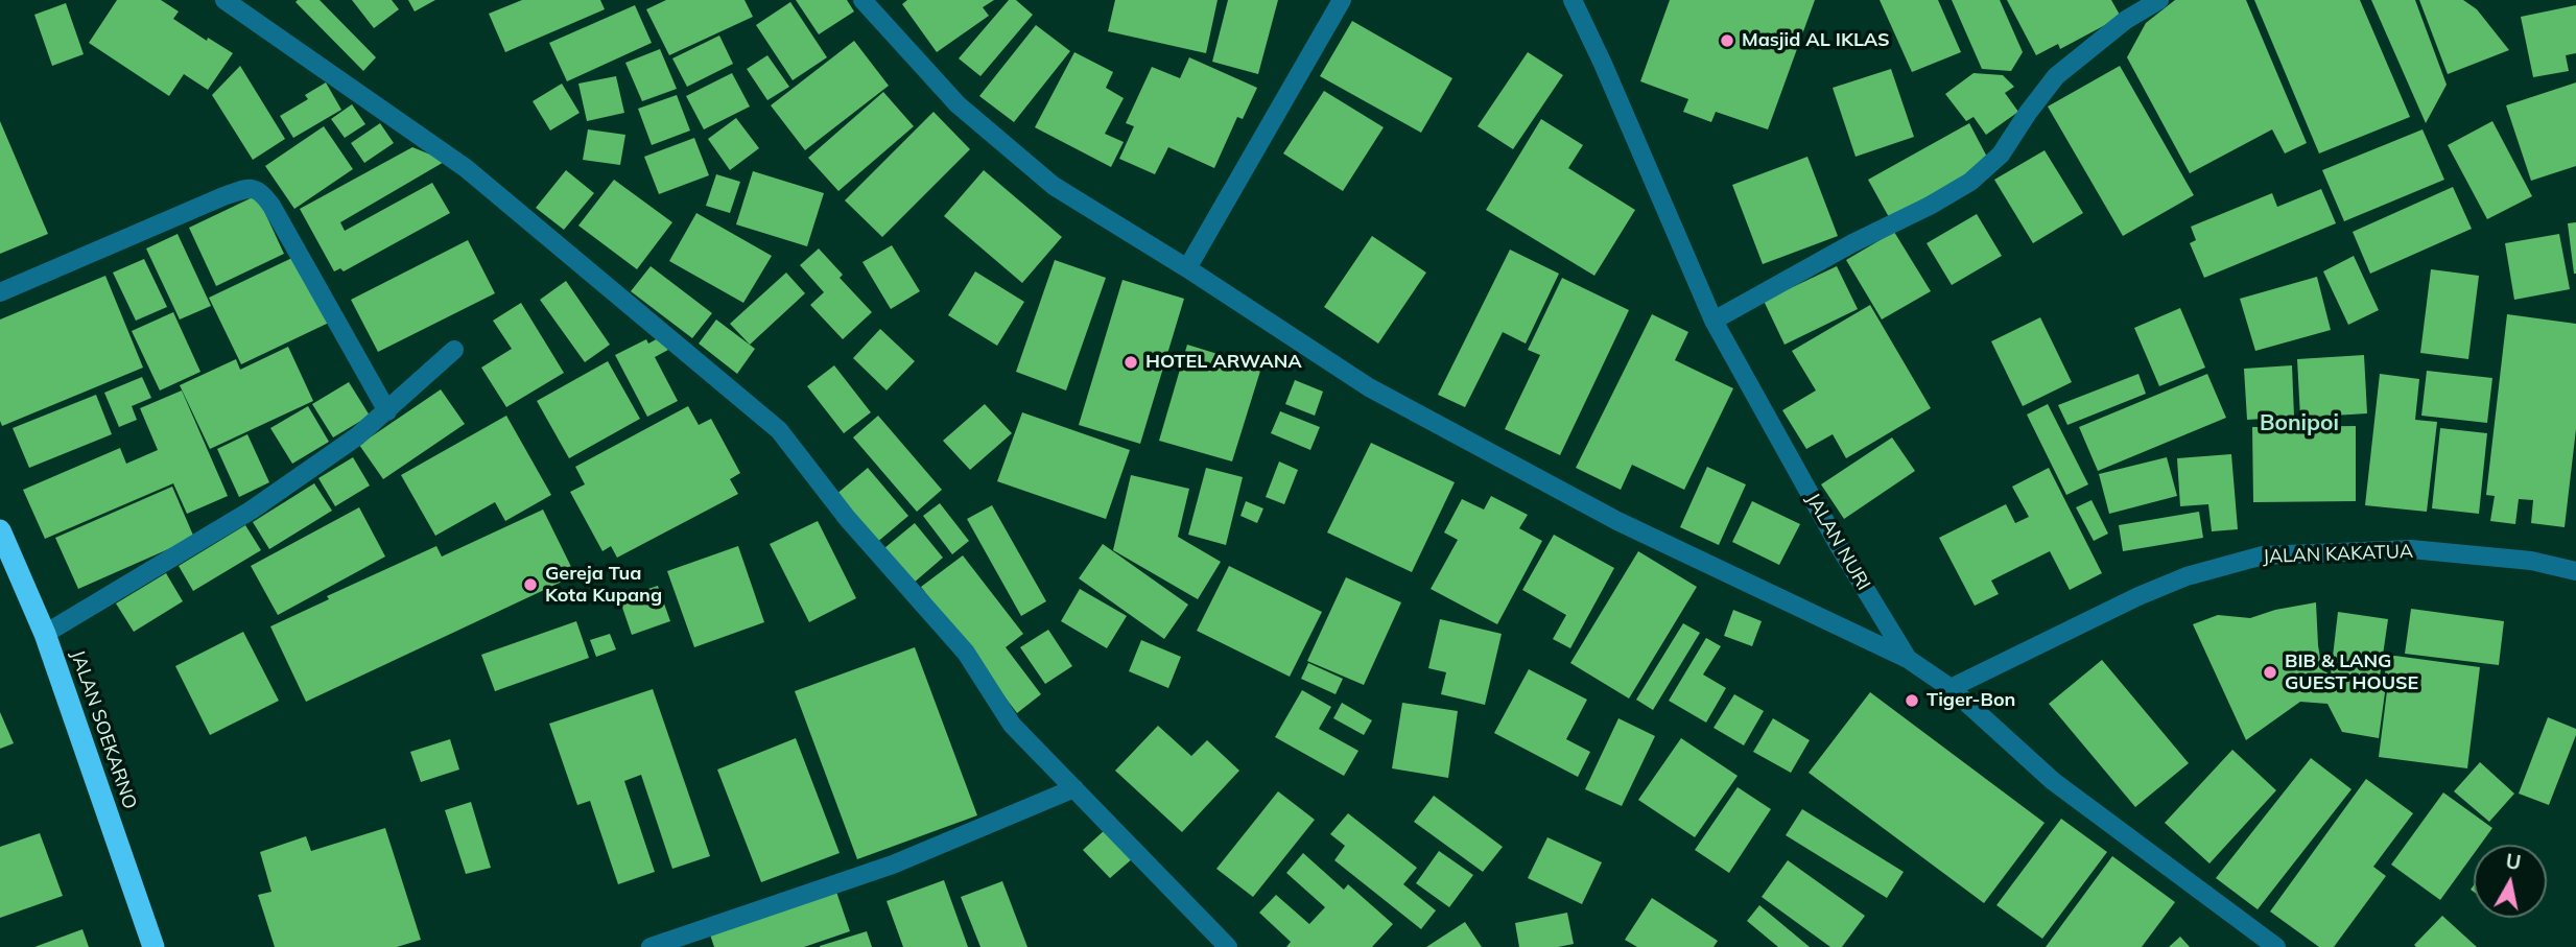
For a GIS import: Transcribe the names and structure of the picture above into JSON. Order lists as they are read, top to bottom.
{
  "streets": {
    "highway": ["JALAN SOEKARNO"],
    "street": ["JALAN NURI", "JALAN KAKATUA"]
  },
  "crossings": [
    ["JALAN NURI", "JALAN KAKATUA"]
  ],
  "districts": ["Bonipoi"],
  "places": [
    "Masjid AL IKLAS",
    "HOTEL ARWANA",
    "Gereja Tua Kota Kupang",
    "BIB & LANG GUEST HOUSE",
    "Tiger-Bon"
  ],
  "north": "top"
}
